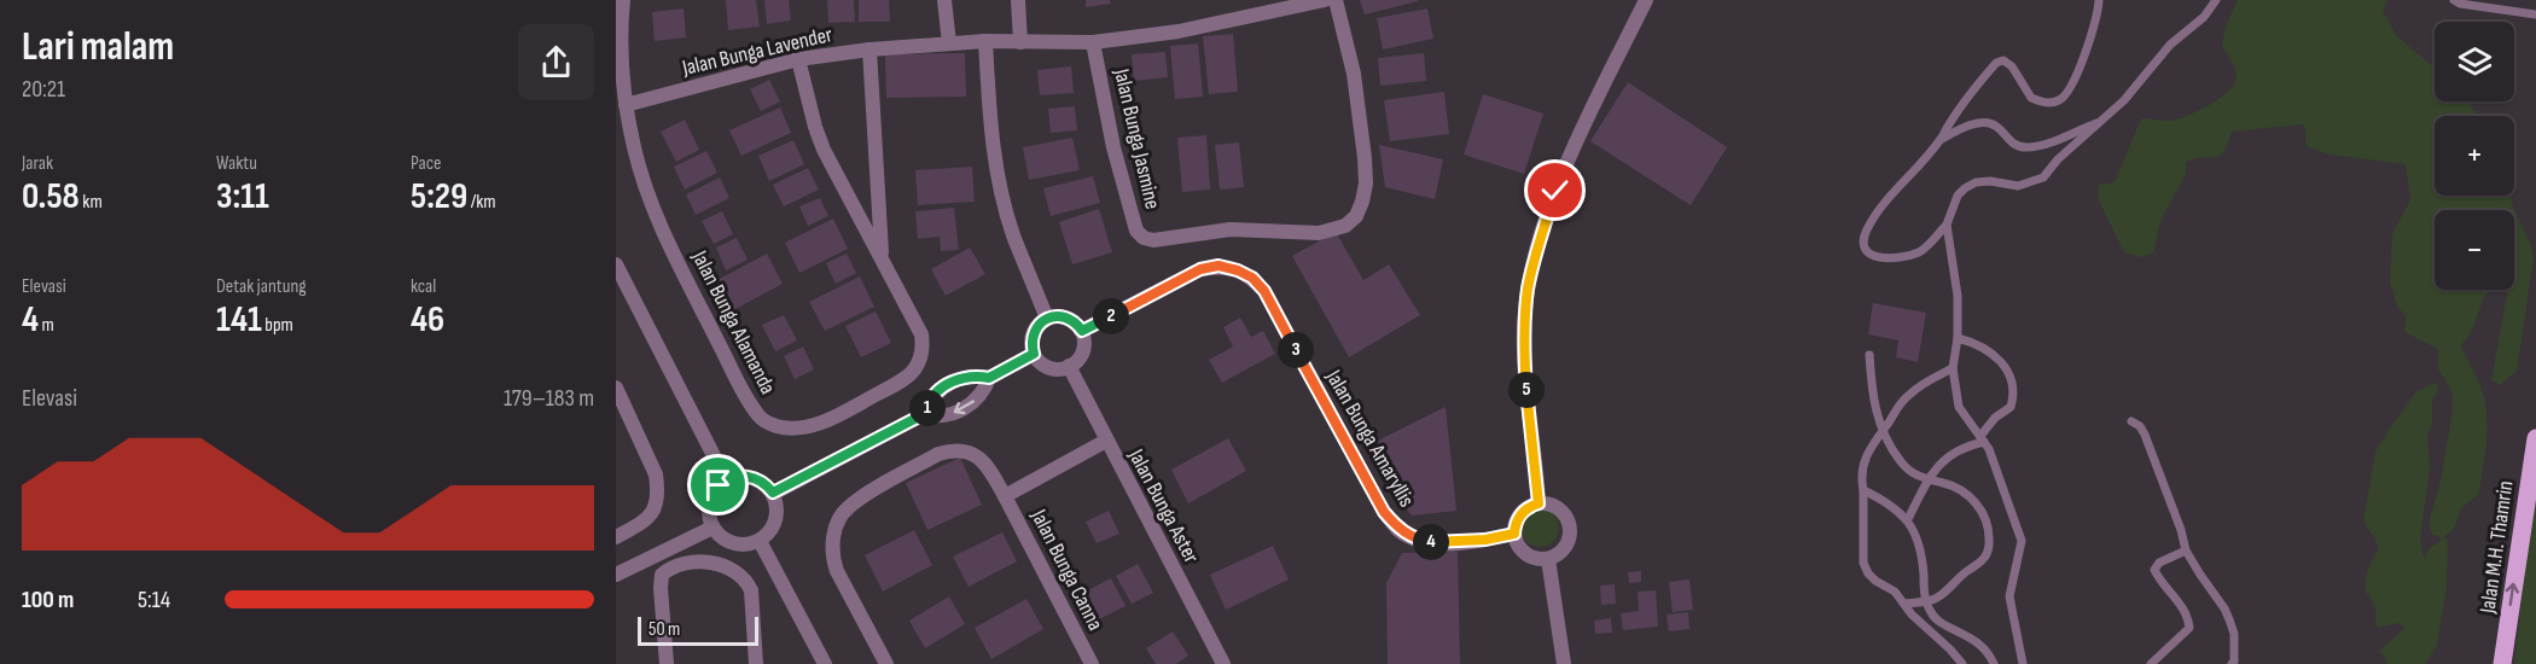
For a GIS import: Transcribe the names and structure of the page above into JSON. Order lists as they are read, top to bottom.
{
  "streets": {
    "main road": ["Jalan M.H. Thamrin"],
    "street": [
      "Jalan Bunga Lavender",
      "Jalan Bunga Jasmine",
      "Jalan Bunga Alamanda",
      "Jalan Bunga Amaryllis",
      "Jalan Bunga Aster",
      "Jalan Bunga Canna"
    ]
  },
  "crossings": [
    ["Jalan Bunga Lavender", "Jalan Bunga Jasmine"],
    ["Jalan Bunga Lavender", "Jalan Bunga Alamanda"],
    ["Jalan Bunga Amaryllis", "Jalan Bunga Aster"]
  ],
  "one_way": ["Jalan M.H. Thamrin"],
  "scale_bar": "50 m",
  "page": {
    "heading": ["Lari malam", "20:21"],
    "map_buttons": ["+", "−"],
    "stats": [
      ["Jarak", "0.58 km"],
      ["Waktu", "3:11"],
      ["Pace", "5:29 /km"],
      ["Elevasi", "4 m"],
      ["Detak jantung", "141 bpm"],
      ["kcal", "46"]
    ],
    "pins": [
      "2",
      "3",
      "5",
      "1",
      "4"
    ],
    "chart": ["Elevasi", "179–183 m"],
    "list": [
      {
        "name": "100 m",
        "note": "5:14"
      }
    ],
    "scale": "50 m"
  }
}
